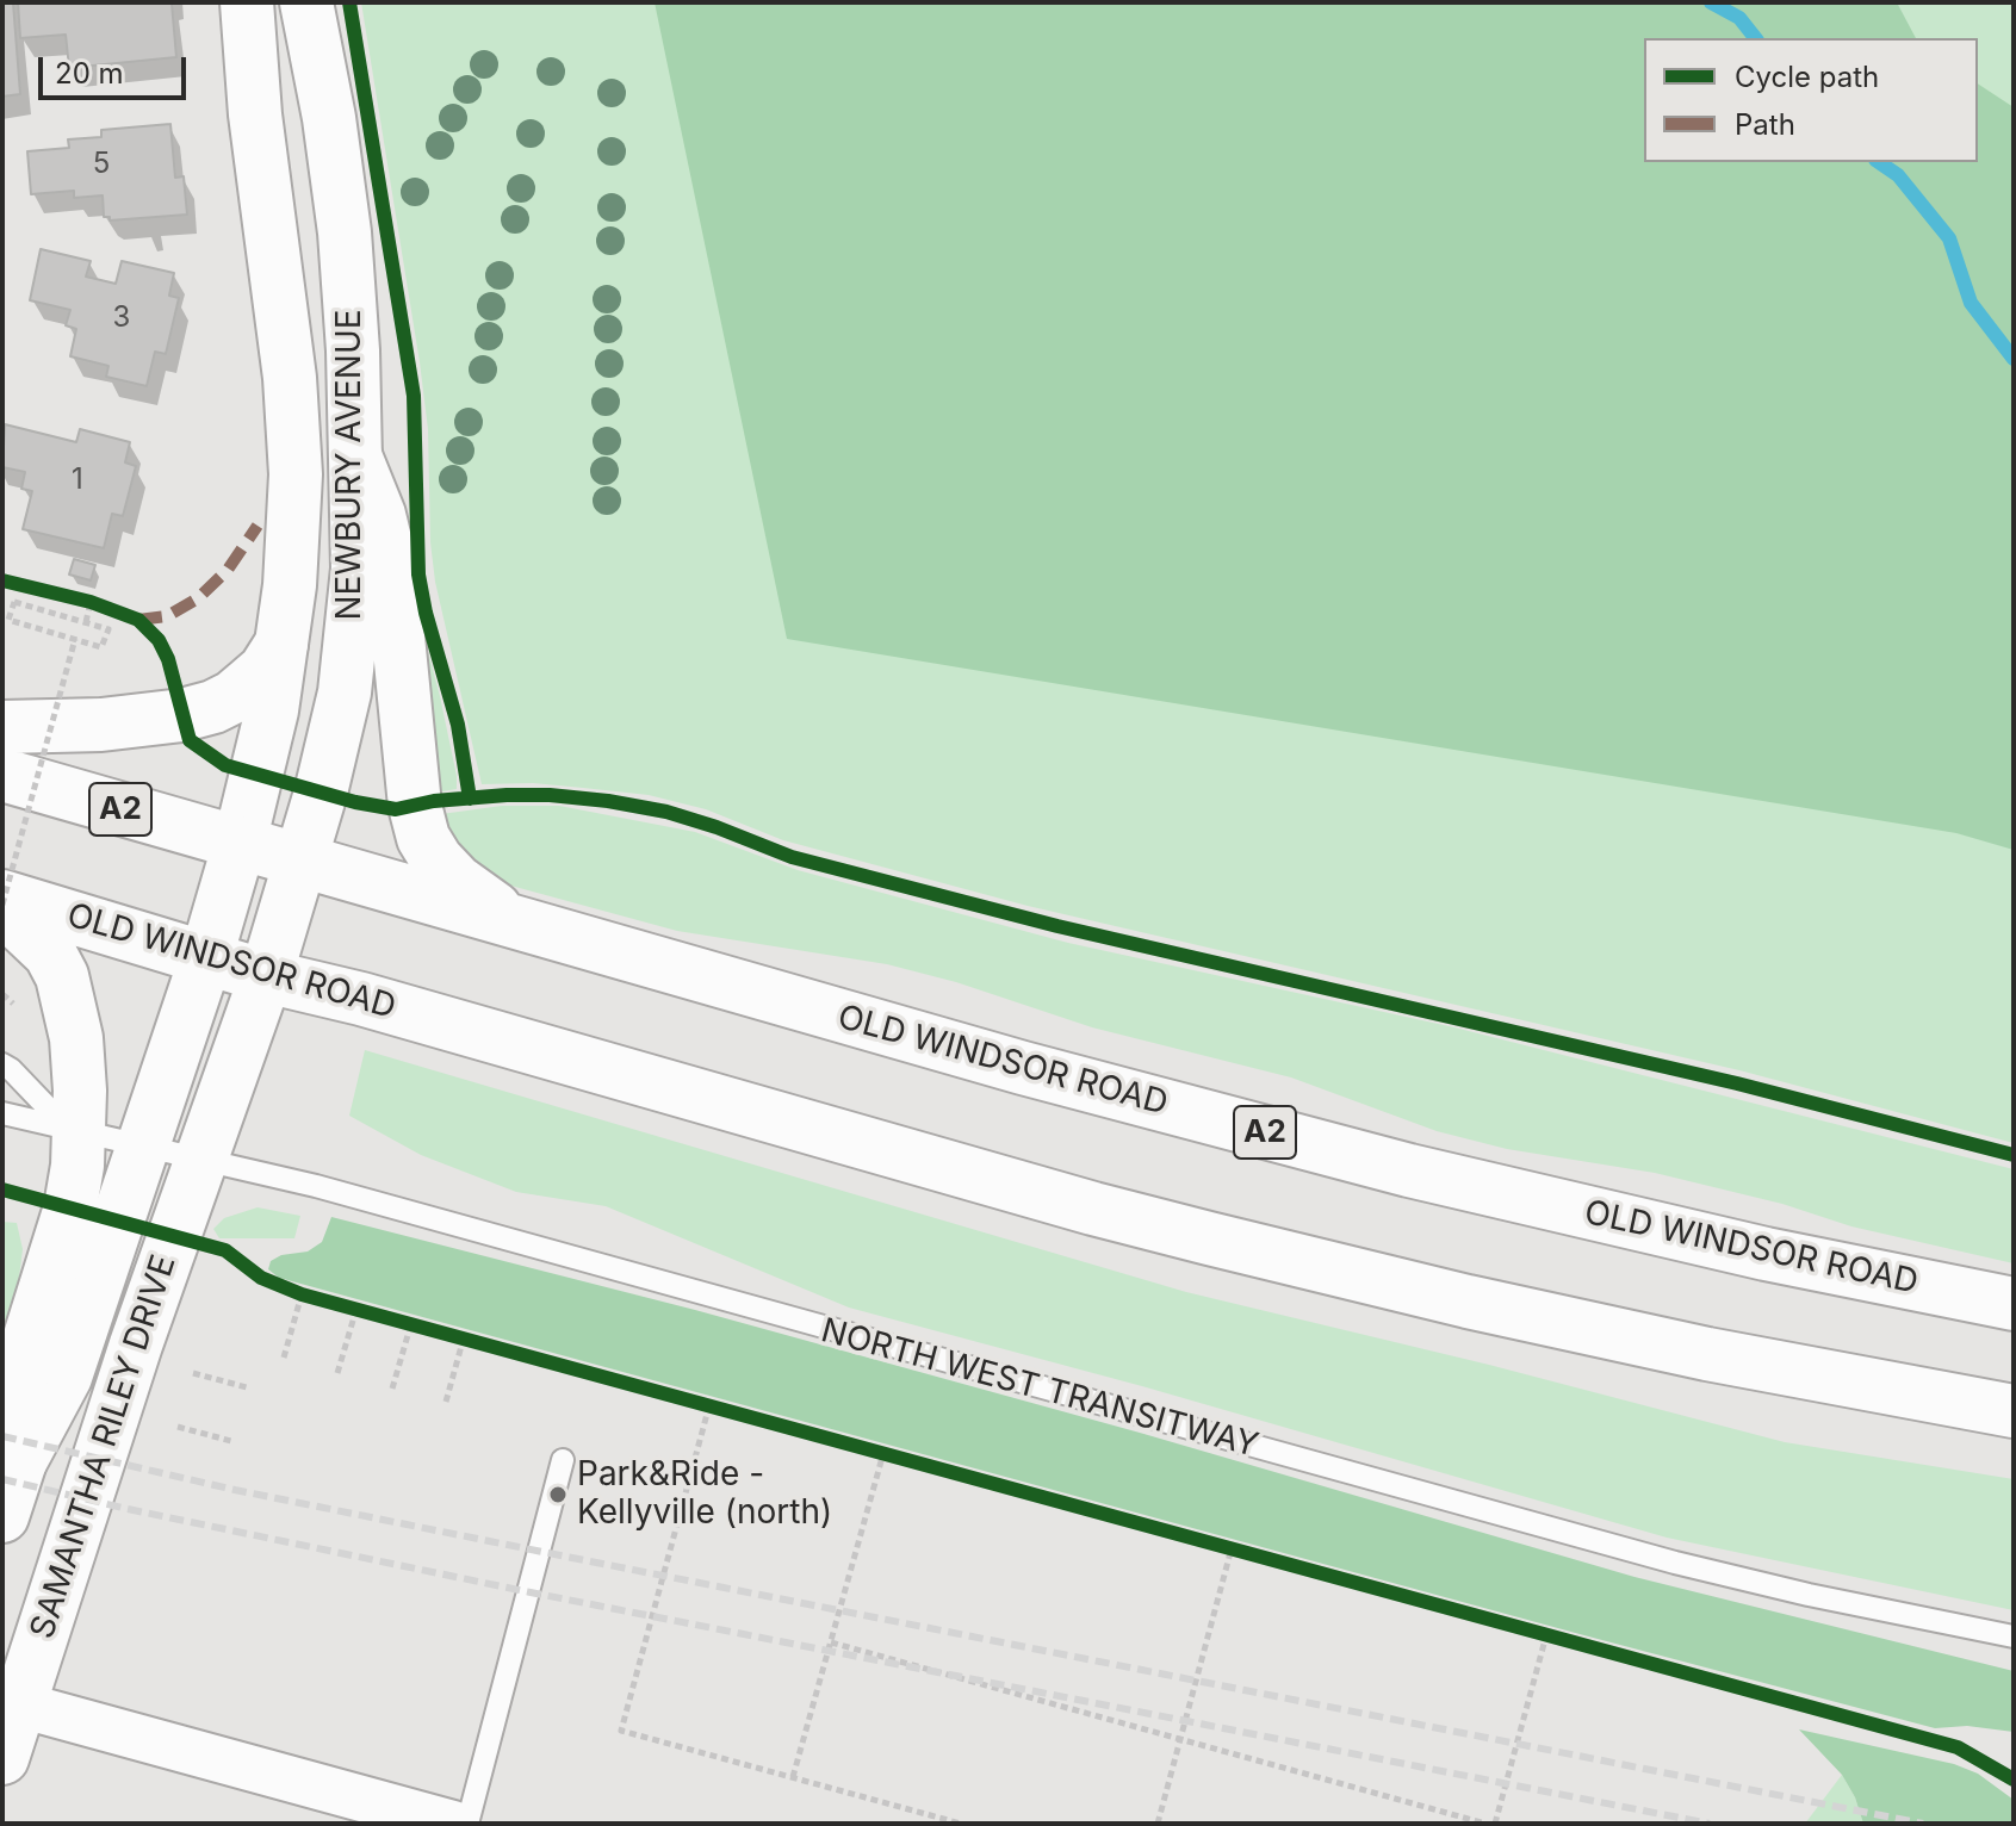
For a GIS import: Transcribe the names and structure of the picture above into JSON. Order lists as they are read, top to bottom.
{
  "streets": {
    "main road": [
      "NEWBURY AVENUE",
      "A2",
      "OLD WINDSOR ROAD",
      "SAMANTHA RILEY DRIVE"
    ],
    "lane": ["NORTH WEST TRANSITWAY"]
  },
  "crossings": [
    ["NEWBURY AVENUE", "OLD WINDSOR ROAD"],
    ["NEWBURY AVENUE", "SAMANTHA RILEY DRIVE"],
    ["OLD WINDSOR ROAD", "SAMANTHA RILEY DRIVE"],
    ["NORTH WEST TRANSITWAY", "SAMANTHA RILEY DRIVE"]
  ],
  "places": ["Park&Ride - Kellyville (north)"],
  "house_numbers": ["5", "3", "1"],
  "legend": ["Cycle path", "Path"],
  "scale_bar": "20 m"
}
